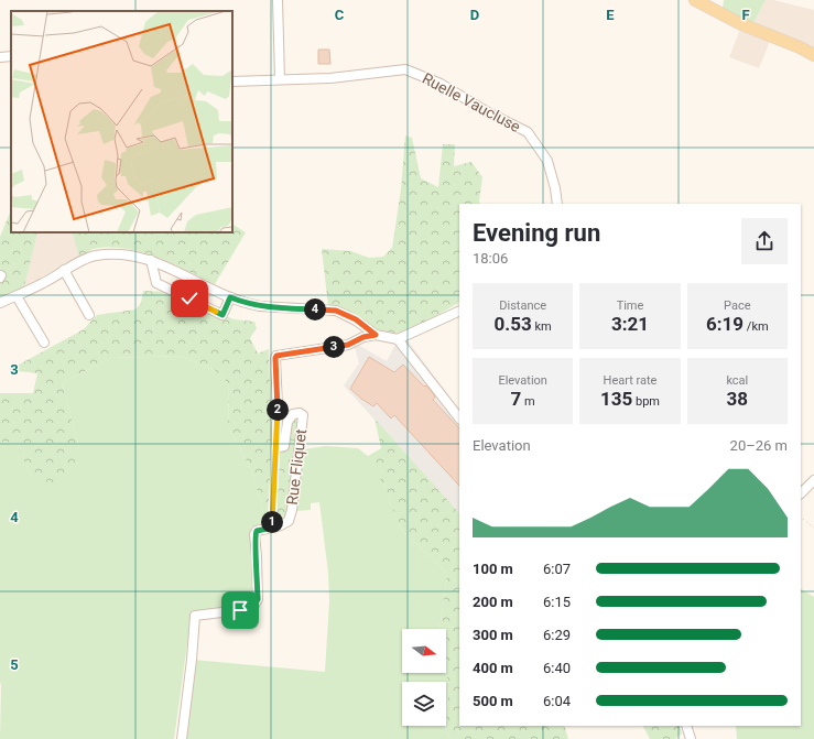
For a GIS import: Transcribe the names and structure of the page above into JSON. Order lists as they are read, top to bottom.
{
  "streets": {
    "street": ["Ruelle Vaucluse", "Rue Fliquet"]
  },
  "north": "right",
  "page": {
    "heading": ["Evening run", "18:06"],
    "stats": [
      ["Distance", "0.53 km"],
      ["Time", "3:21"],
      ["Pace", "6:19 /km"],
      ["Elevation", "7 m"],
      ["Heart rate", "135 bpm"],
      ["kcal", "38"]
    ],
    "pins": [
      "4",
      "3",
      "2",
      "1"
    ],
    "chart": ["Elevation", "20–26 m"],
    "list": [
      {
        "name": "100 m",
        "note": "6:07"
      },
      {
        "name": "200 m",
        "note": "6:15"
      },
      {
        "name": "300 m",
        "note": "6:29"
      },
      {
        "name": "400 m",
        "note": "6:40"
      },
      {
        "name": "500 m",
        "note": "6:04"
      }
    ]
  },
  "grid": {
    "columns": [
      "C",
      "D",
      "E",
      "F"
    ],
    "rows": ["3", "4", "5"]
  }
}
